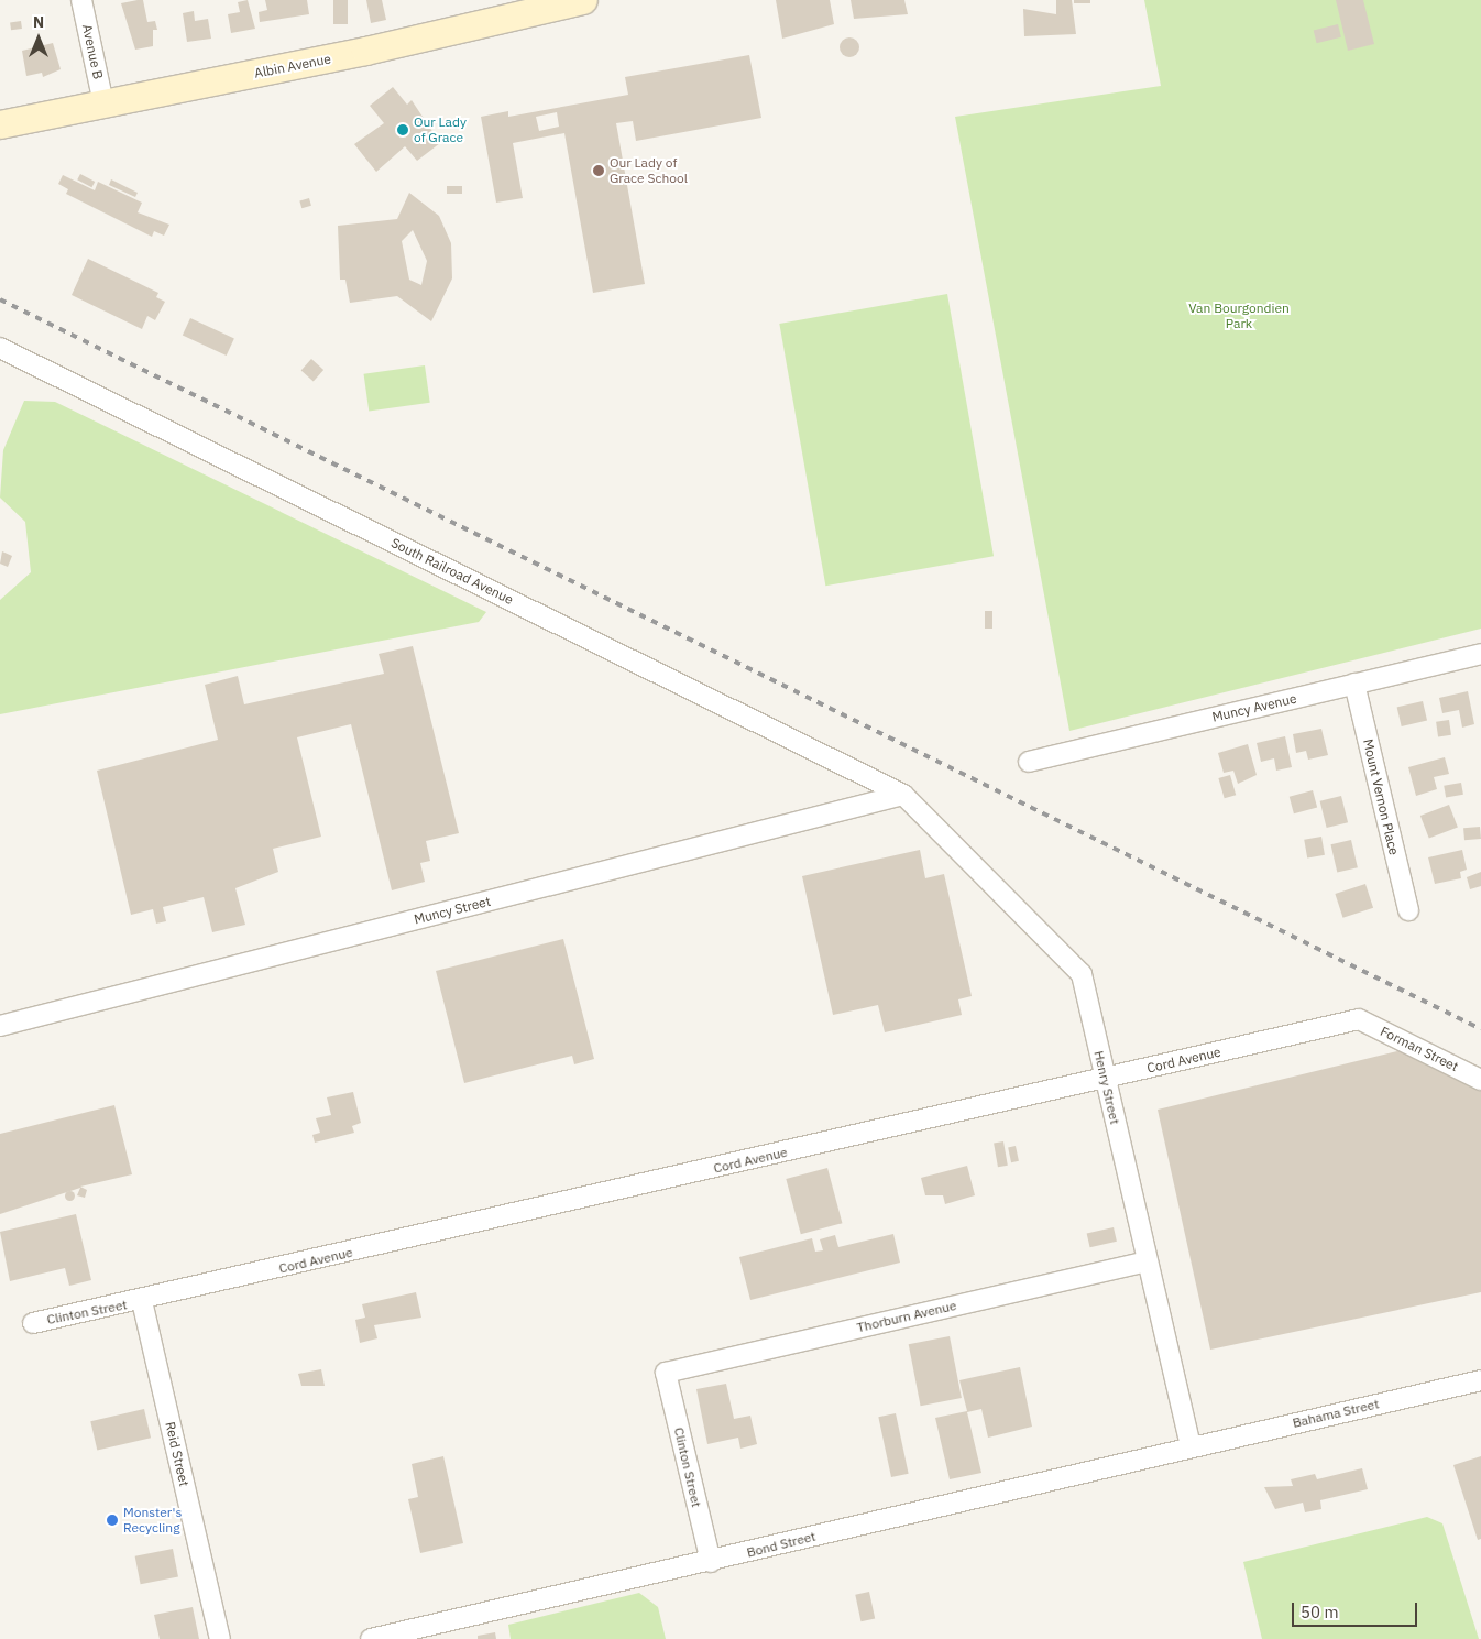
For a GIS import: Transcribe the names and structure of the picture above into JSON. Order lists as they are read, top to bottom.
{
  "streets": {
    "street": [
      "Avenue B",
      "Albin Avenue",
      "South Railroad Avenue",
      "Muncy Avenue",
      "Mount Vernon Place",
      "Muncy Street",
      "Forman Street",
      "Cord Avenue",
      "Henry Street",
      "Clinton Street",
      "Thorburn Avenue",
      "Bahama Street",
      "Reid Street",
      "Bond Street"
    ]
  },
  "crossings": [
    ["Avenue B", "Albin Avenue"],
    ["South Railroad Avenue", "Muncy Street"],
    ["South Railroad Avenue", "Henry Street"],
    ["Muncy Avenue", "Mount Vernon Place"],
    ["Muncy Street", "Henry Street"],
    ["Forman Street", "Cord Avenue"],
    ["Cord Avenue", "Henry Street"],
    ["Cord Avenue", "Clinton Street"],
    ["Cord Avenue", "Reid Street"],
    ["Henry Street", "Thorburn Avenue"],
    ["Henry Street", "Bahama Street"],
    ["Henry Street", "Bond Street"],
    ["Clinton Street", "Thorburn Avenue"],
    ["Clinton Street", "Reid Street"],
    ["Clinton Street", "Bond Street"],
    ["Bahama Street", "Bond Street"]
  ],
  "parks": ["Van Bourgondien Park"],
  "places": ["Our Lady of Grace", "Our Lady of Grace School", "Monster's Recycling"],
  "scale_bar": "50 m",
  "north": "top"
}
